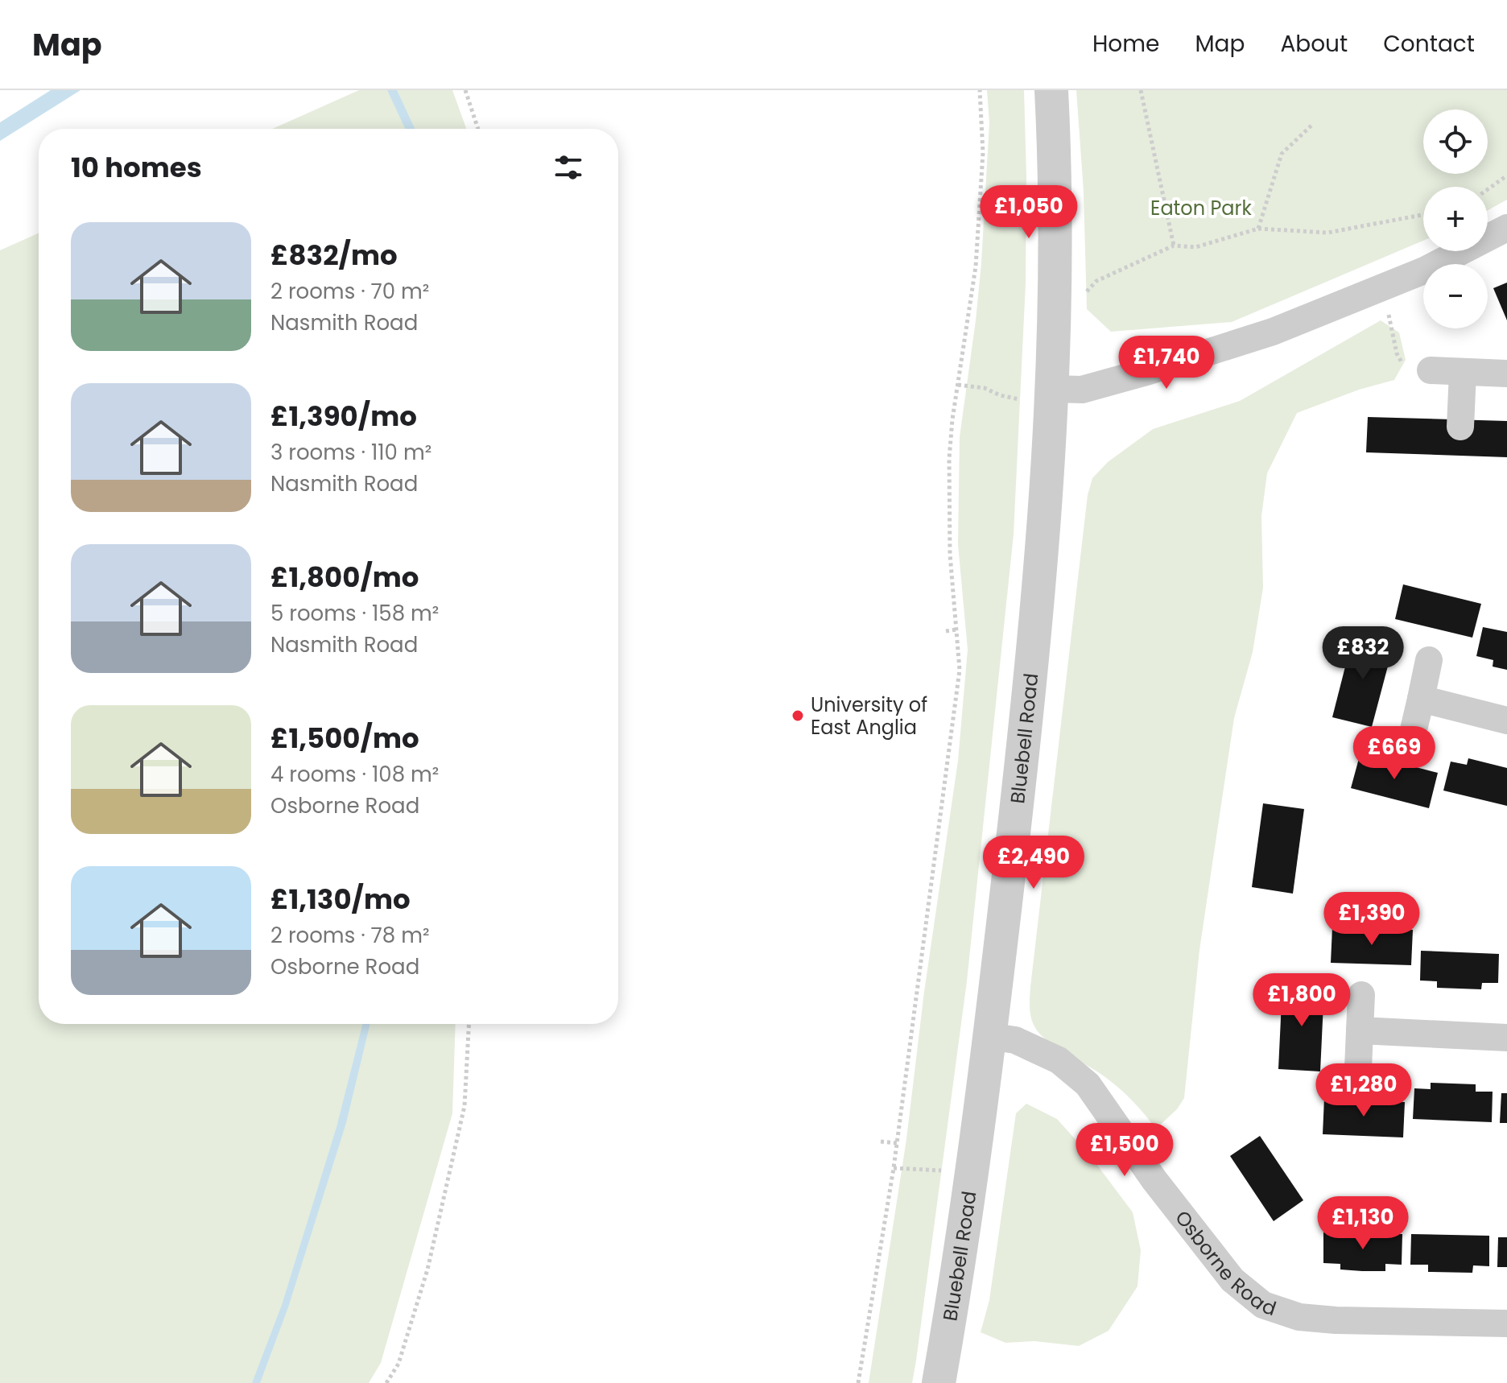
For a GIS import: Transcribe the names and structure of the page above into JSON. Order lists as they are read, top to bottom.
{
  "streets": {
    "street": ["Bluebell Road", "Osborne Road"]
  },
  "crossings": [
    ["Bluebell Road", "Osborne Road"]
  ],
  "parks": ["Eaton Park"],
  "places": ["University of East Anglia"],
  "page": {
    "header": "Map",
    "nav": [
      "Home",
      "Map",
      "About",
      "Contact"
    ],
    "map_buttons": ["+", "−"],
    "heading": "10 homes",
    "price": [
      "£1,050",
      "£1,740",
      "£832",
      "£669",
      "£2,490",
      "£1,390",
      "£1,800",
      "£1,280",
      "£1,500",
      "£1,130"
    ],
    "list": [
      {
        "name": "£832/mo",
        "note": "2 rooms · 70 m² · Nasmith Road"
      },
      {
        "name": "£1,390/mo",
        "note": "3 rooms · 110 m² · Nasmith Road"
      },
      {
        "name": "£1,800/mo",
        "note": "5 rooms · 158 m² · Nasmith Road"
      },
      {
        "name": "£1,500/mo",
        "note": "4 rooms · 108 m² · Osborne Road"
      },
      {
        "name": "£1,130/mo",
        "note": "2 rooms · 78 m² · Osborne Road"
      }
    ]
  }
}
